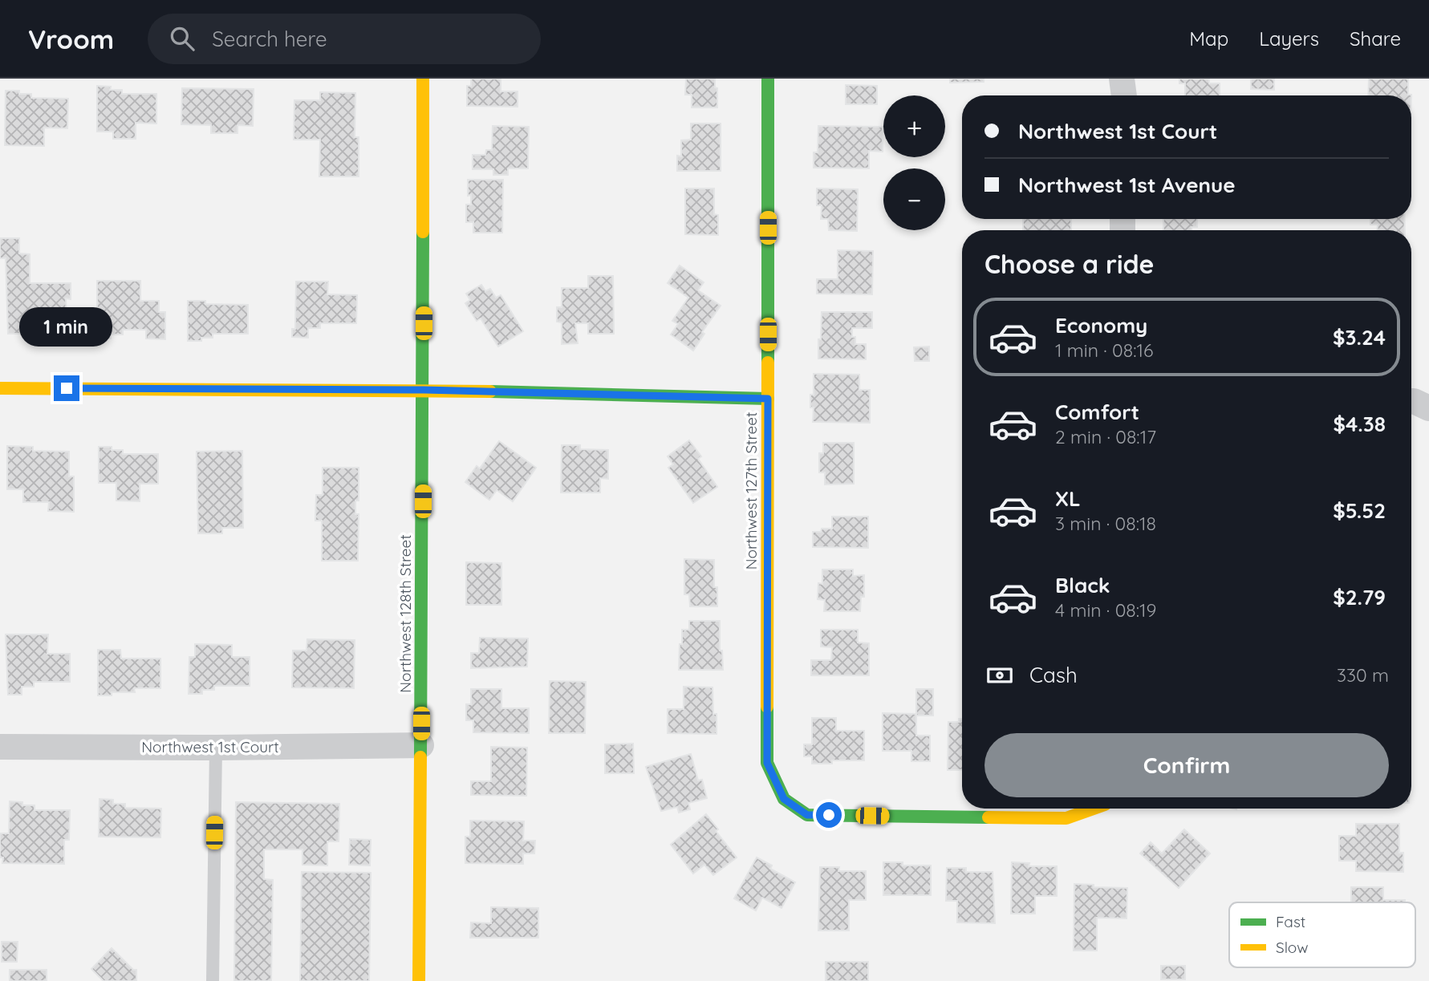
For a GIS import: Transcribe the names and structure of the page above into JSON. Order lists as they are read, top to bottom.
{
  "streets": {
    "street": ["Northwest 127th Street", "Northwest 128th Street", "Northwest 1st Court"]
  },
  "crossings": [
    ["Northwest 128th Street", "Northwest 1st Court"]
  ],
  "legend": ["Fast", "Slow"],
  "page": {
    "header": "Vroom",
    "search": "Search here",
    "nav": ["Map", "Layers", "Share"],
    "map_buttons": ["+", "−"],
    "banner": ["Northwest 1st Court", "Northwest 1st Avenue"],
    "heading": "Choose a ride",
    "list": [
      {
        "name": "Economy",
        "note": "1 min · 08:16",
        "value": "$3.24"
      },
      {
        "name": "Comfort",
        "note": "2 min · 08:17",
        "value": "$4.38"
      },
      {
        "name": "XL",
        "note": "3 min · 08:18",
        "value": "$5.52"
      },
      {
        "name": "Black",
        "note": "4 min · 08:19",
        "value": "$2.79"
      }
    ],
    "bubble": "1 min",
    "pay": ["Cash", "330 m"],
    "buttons": "Confirm"
  }
}
